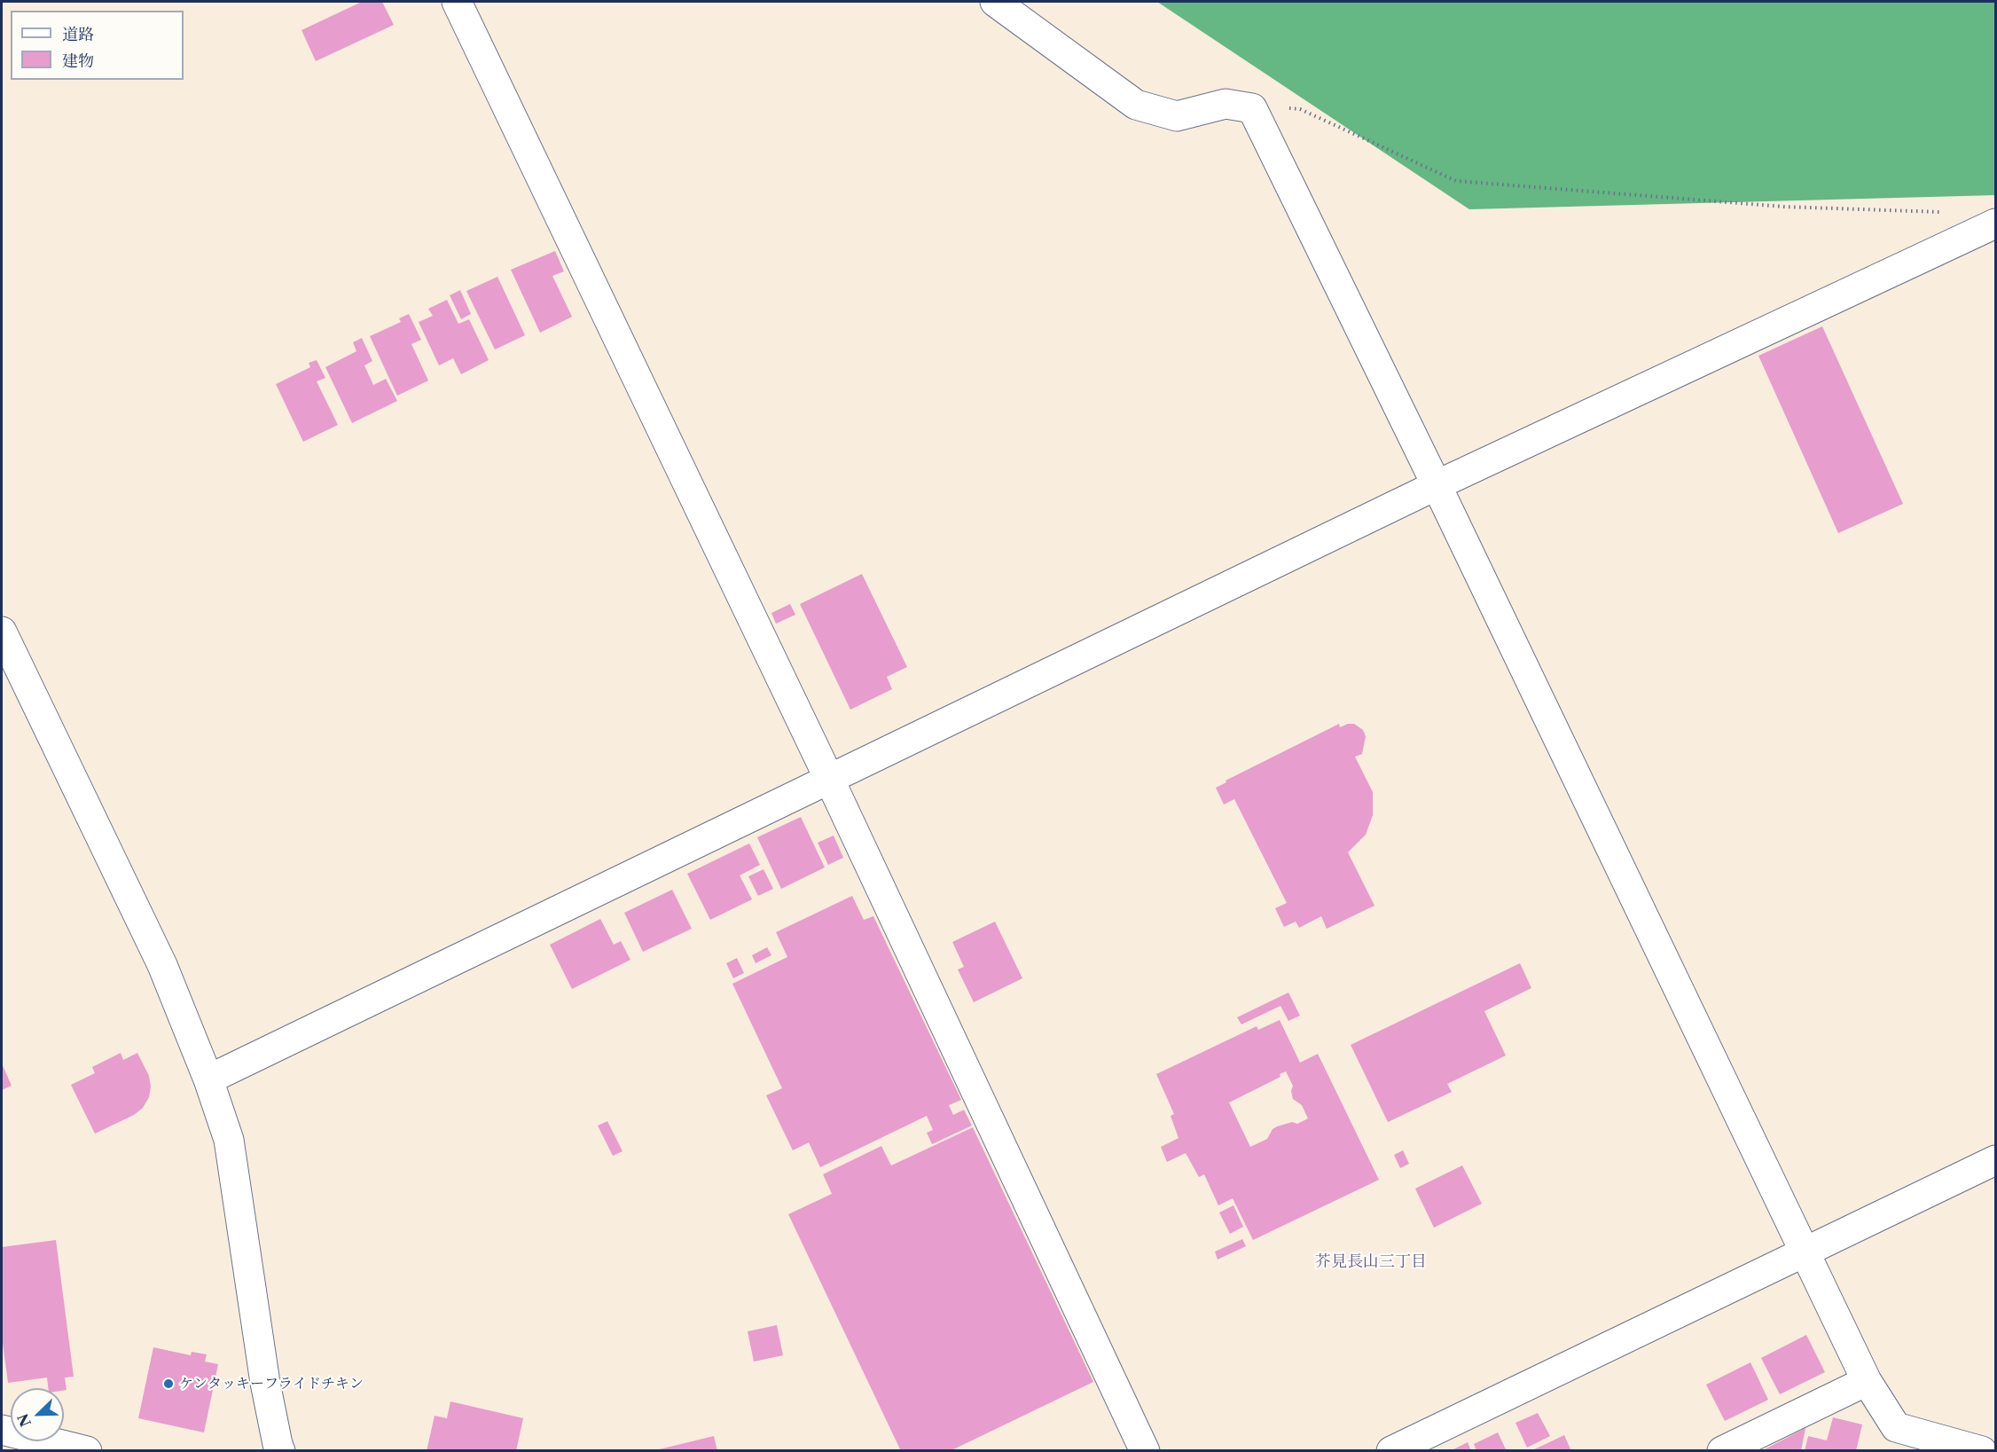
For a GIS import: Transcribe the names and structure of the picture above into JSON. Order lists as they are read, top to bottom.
{
  "districts": ["芥見長山三丁目"],
  "places": ["ケンタッキーフライドチキン"],
  "legend": ["道路", "建物"],
  "north": "bottom left"
}
